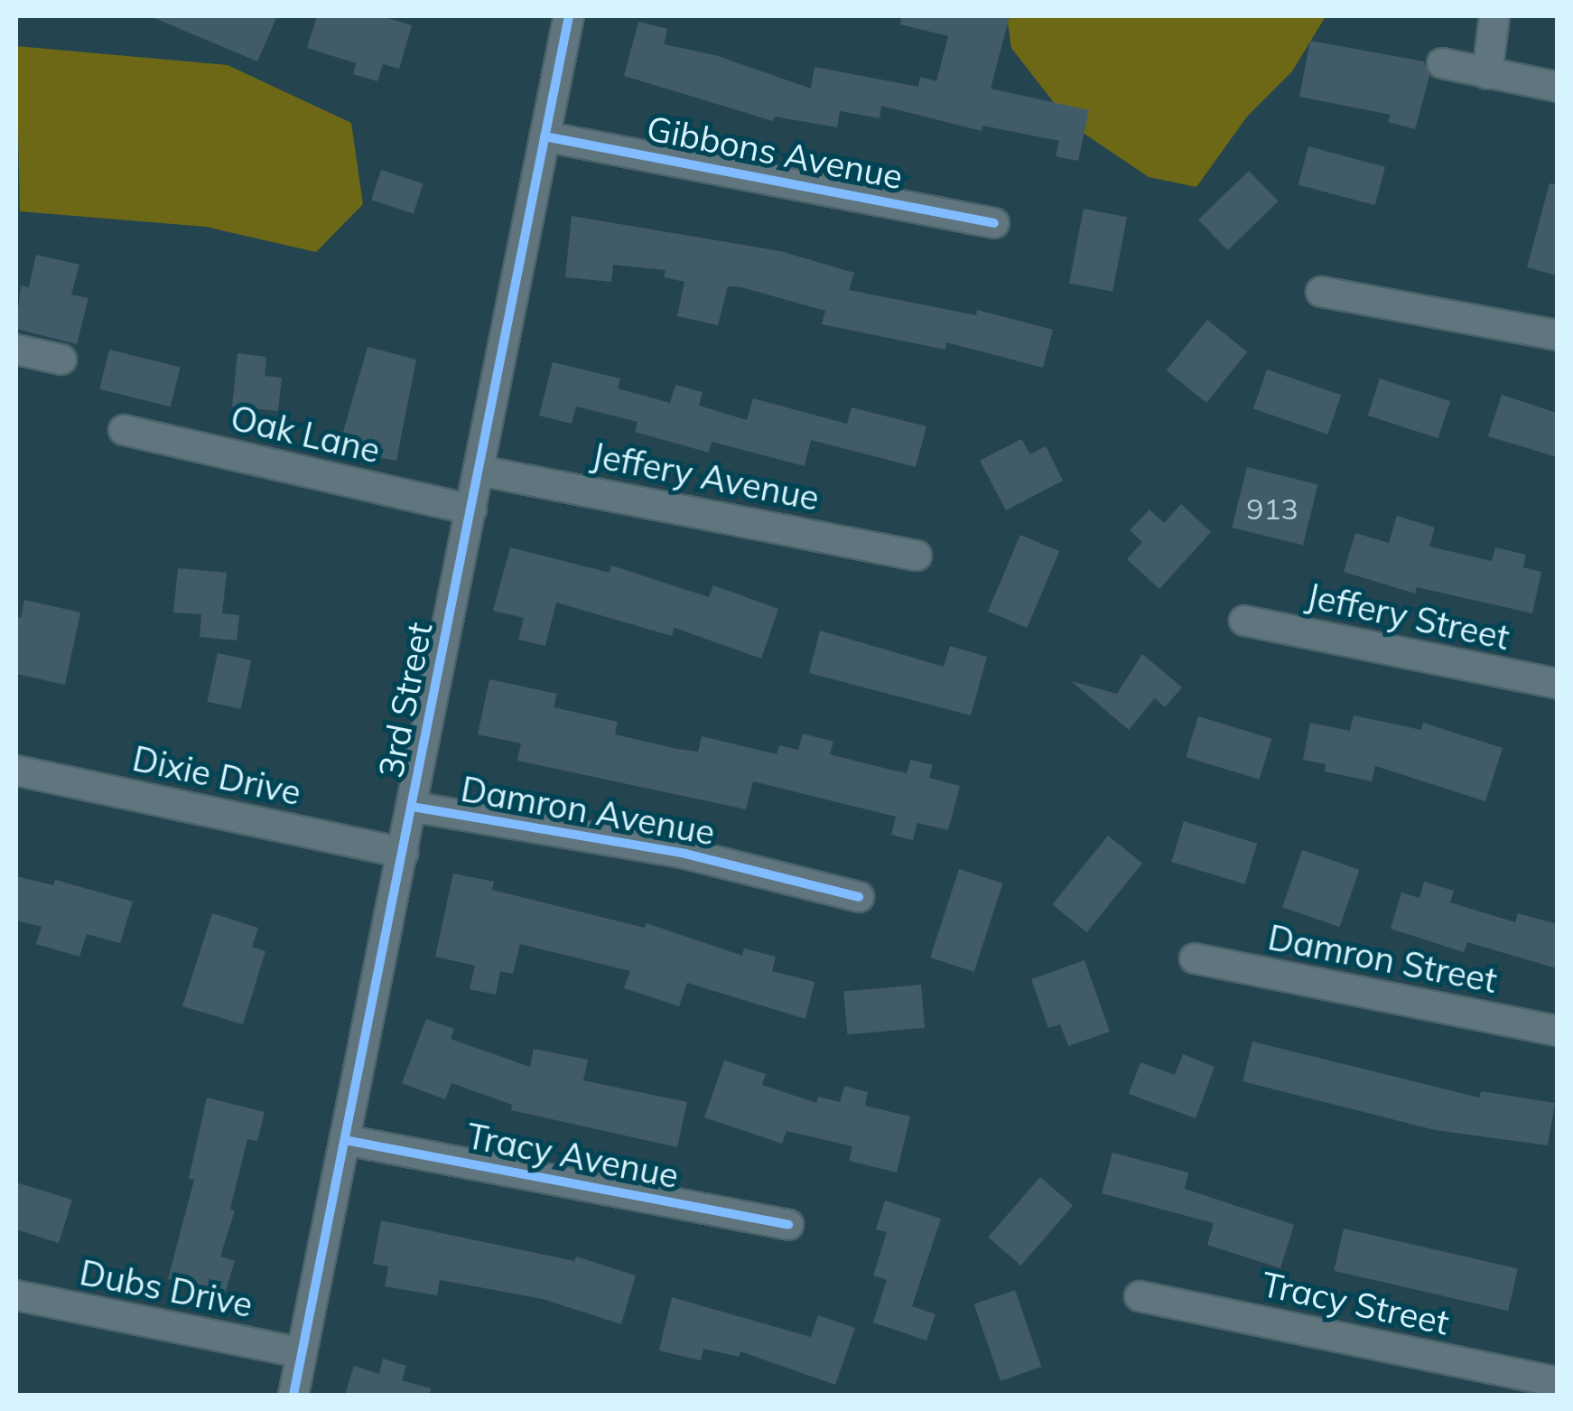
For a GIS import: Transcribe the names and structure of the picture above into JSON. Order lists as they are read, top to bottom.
{
  "streets": {
    "street": [
      "Gibbons Avenue",
      "Oak Lane",
      "Jeffery Avenue",
      "Jeffery Street",
      "3rd Street",
      "Dixie Drive",
      "Damron Avenue",
      "Damron Street",
      "Tracy Avenue",
      "Dubs Drive",
      "Tracy Street"
    ]
  },
  "crossings": [
    ["Gibbons Avenue", "3rd Street"],
    ["Oak Lane", "3rd Street"],
    ["Jeffery Avenue", "3rd Street"],
    ["3rd Street", "Dixie Drive"],
    ["3rd Street", "Damron Avenue"],
    ["3rd Street", "Tracy Avenue"],
    ["3rd Street", "Dubs Drive"]
  ],
  "house_numbers": ["913"]
}
